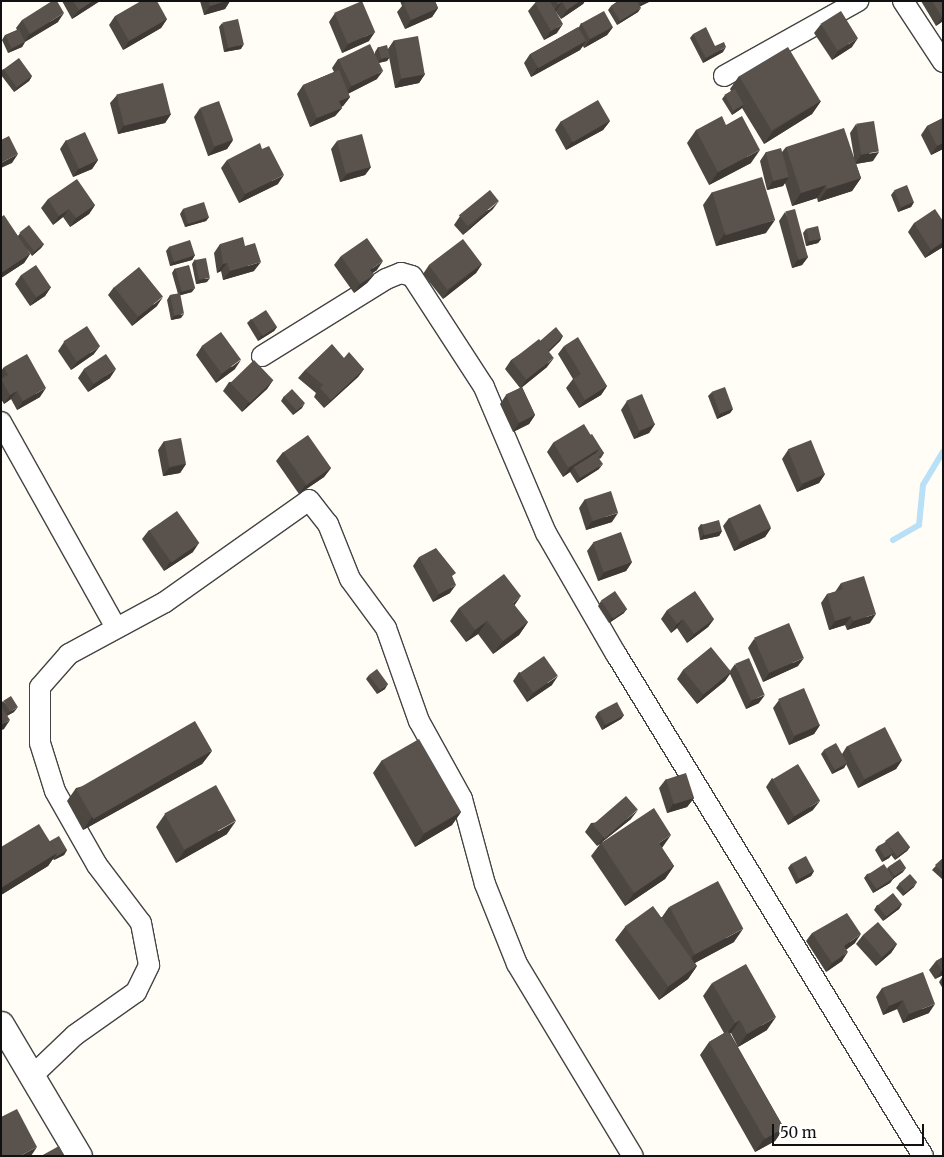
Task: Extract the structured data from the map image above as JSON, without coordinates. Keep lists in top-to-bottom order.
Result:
{
  "scale_bar": "50 m"
}
